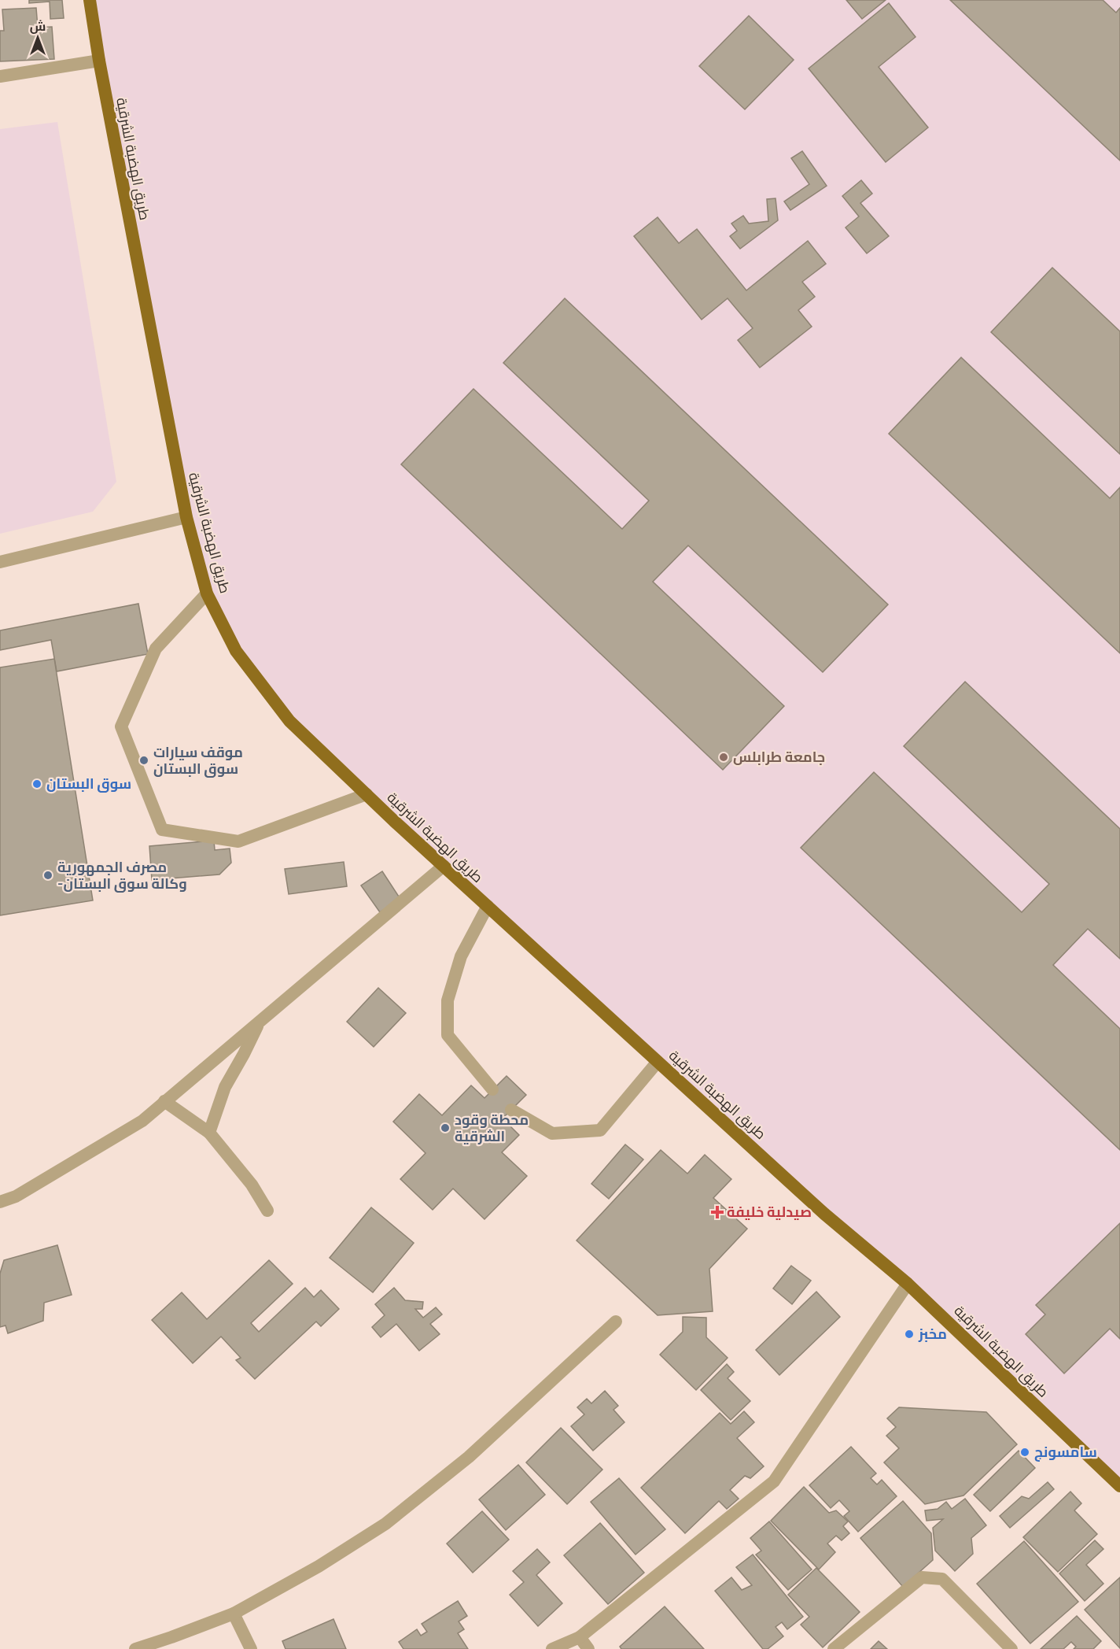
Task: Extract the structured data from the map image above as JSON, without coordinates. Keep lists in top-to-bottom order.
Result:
{
  "streets": {
    "main road": ["طريق الهضبة الشرقية"]
  },
  "places": {
    "other": [
      "جامعة طرابلس",
      "موقف سيارات سوق البستان",
      "سوق البستان",
      "مصرف الجمهورية -وكالة سوق البستان",
      "محطة وقود الشرقية",
      "مخبز",
      "سامسونج"
    ],
    "health": ["صيدلية خليفة"]
  },
  "north": "top"
}
